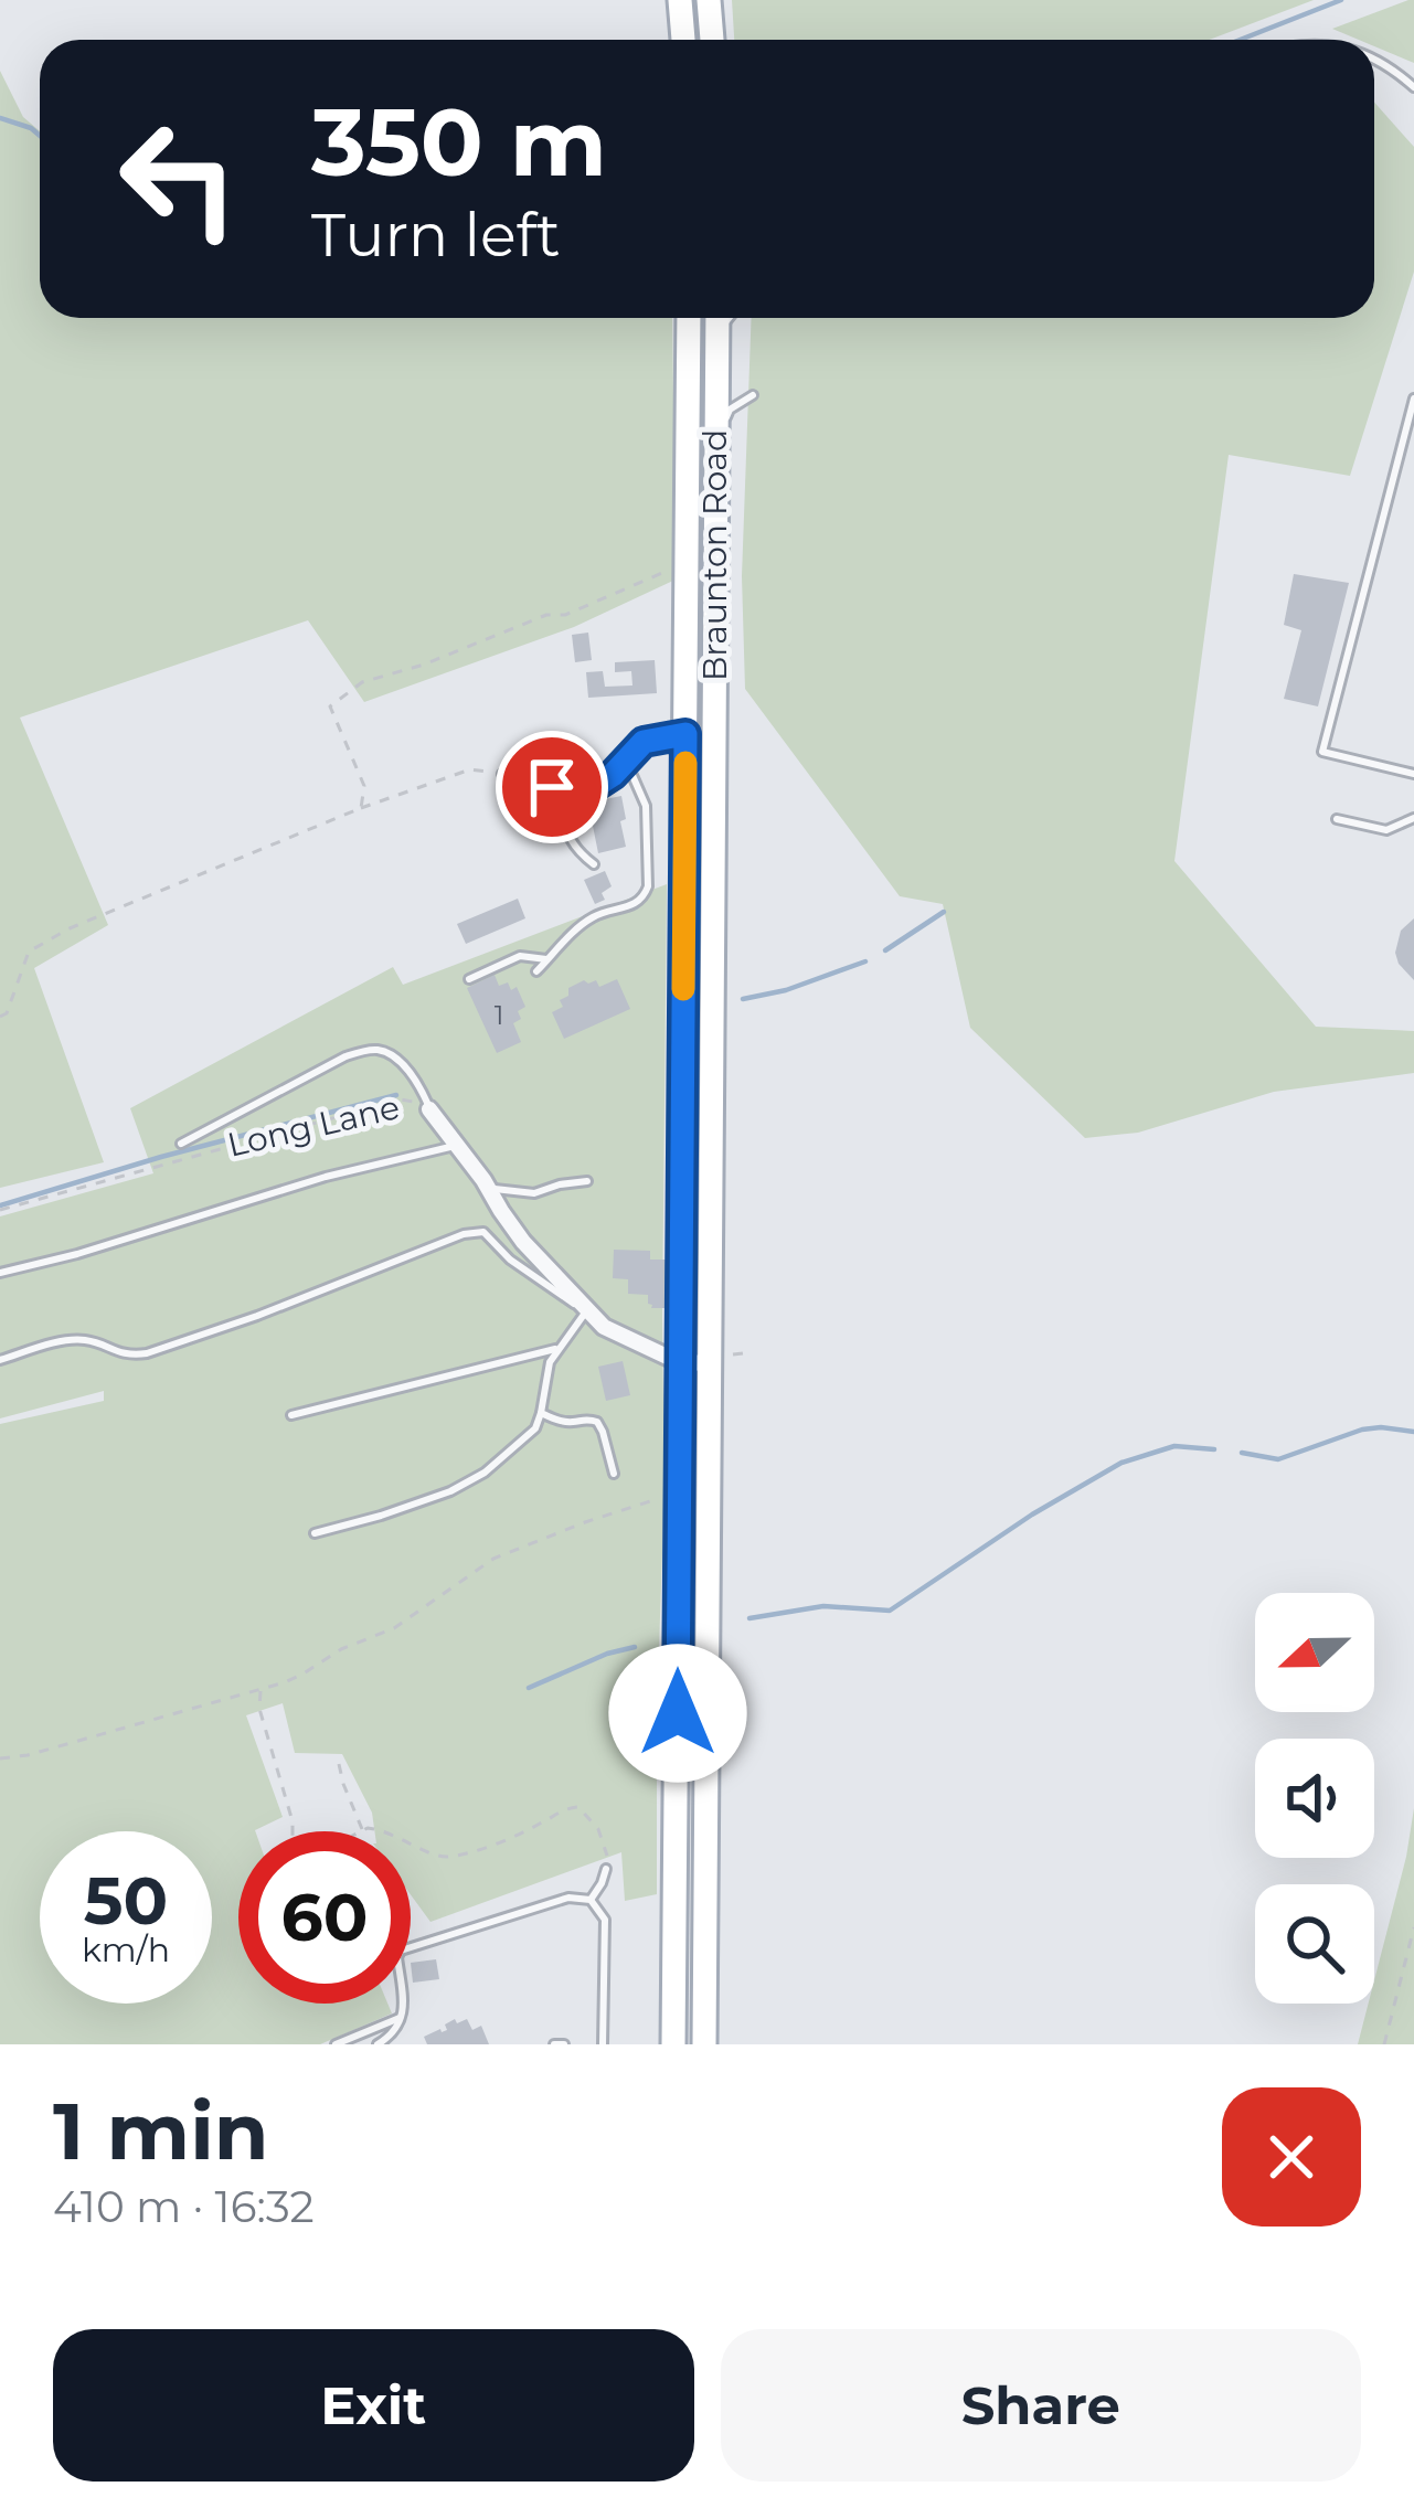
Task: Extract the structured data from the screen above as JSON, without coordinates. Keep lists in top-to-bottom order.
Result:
{
  "streets": {
    "main road": ["Braunton Road"],
    "street": ["Long Lane"]
  },
  "crossings": [
    ["Braunton Road", "Long Lane"]
  ],
  "house_numbers": ["1"],
  "north": "left",
  "page": {
    "turn": ["350 m", "Turn left"],
    "speed": "50 km/h",
    "limit": "60",
    "heading": ["1 min", "410 m · 16:32"],
    "buttons": ["Exit", "Share"]
  }
}
